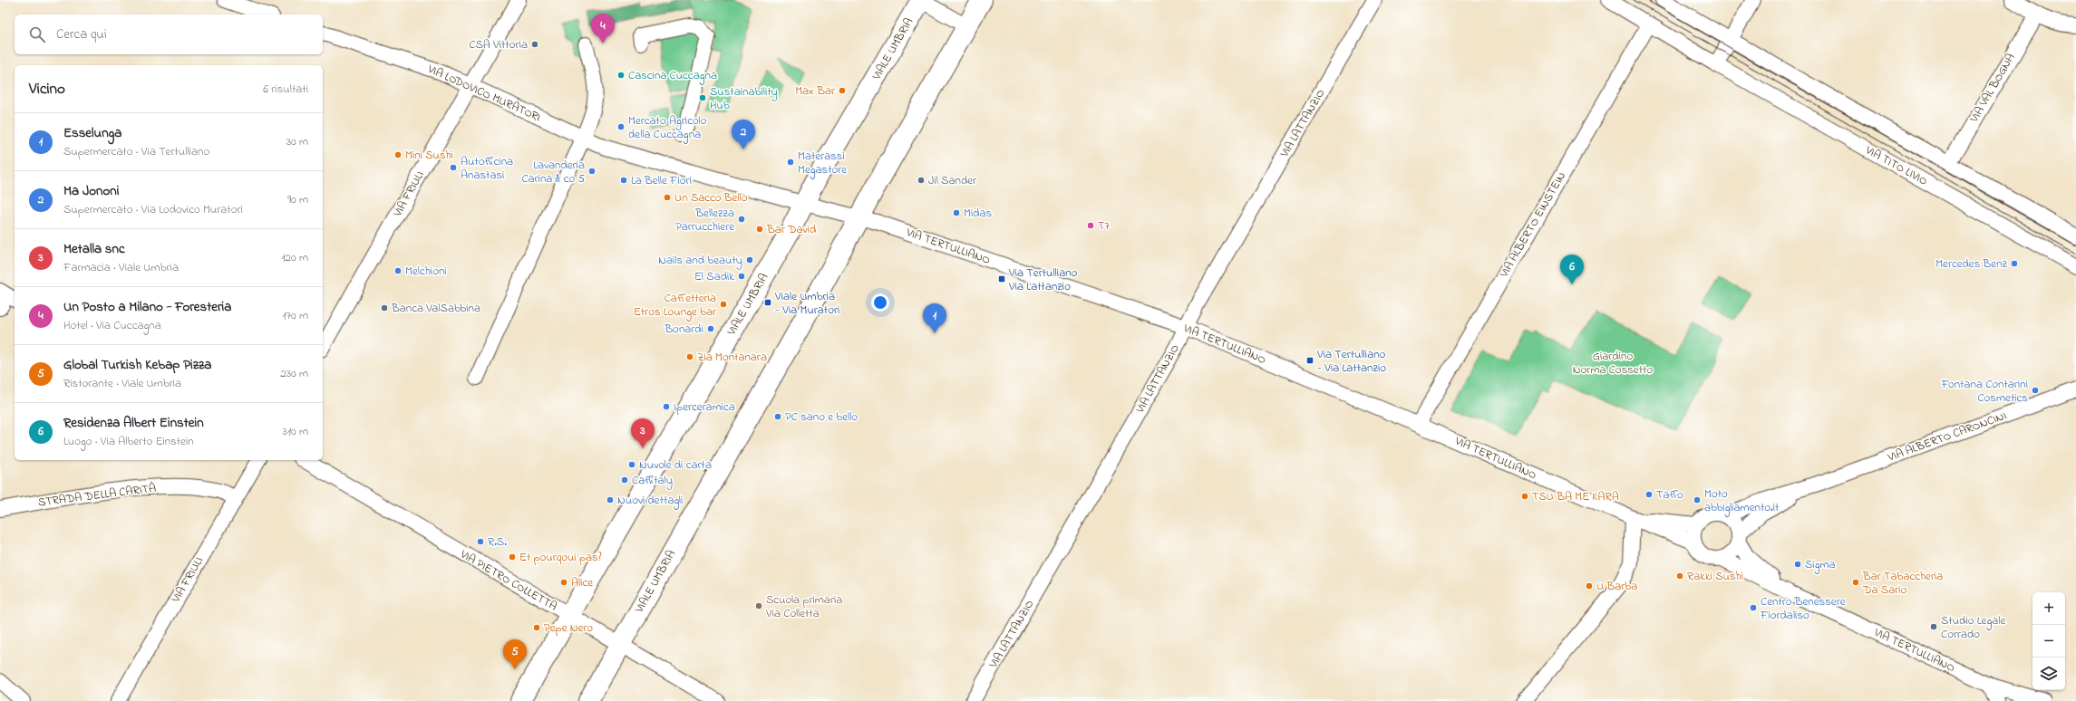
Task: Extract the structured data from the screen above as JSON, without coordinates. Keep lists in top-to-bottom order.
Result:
{
  "streets": {
    "main road": ["VIALE UMBRIA"],
    "street": [
      "VIA VAL BOGNA",
      "VIA LODOVICO MURATORI",
      "VIA LATTANZIO",
      "VIA TITO LIVIO",
      "VIA FRIULI",
      "VIA ALBERTO EINSTEIN",
      "VIA TERTULLIANO",
      "VIA ALBERTO CARONCINI",
      "STRADA DELLA CARITÀ",
      "VIA PIETRO COLLETTA"
    ]
  },
  "crossings": [
    ["VIALE UMBRIA", "VIA LODOVICO MURATORI"],
    ["VIALE UMBRIA", "VIA TERTULLIANO"],
    ["VIALE UMBRIA", "VIA PIETRO COLLETTA"],
    ["VIA LODOVICO MURATORI", "VIA FRIULI"],
    ["VIA LODOVICO MURATORI", "VIA TERTULLIANO"],
    ["VIA LATTANZIO", "VIA TERTULLIANO"],
    ["VIA TITO LIVIO", "VIA ALBERTO EINSTEIN"],
    ["VIA FRIULI", "STRADA DELLA CARITÀ"],
    ["VIA ALBERTO EINSTEIN", "VIA TERTULLIANO"],
    ["VIA TERTULLIANO", "VIA ALBERTO CARONCINI"]
  ],
  "parks": ["Giardino Norma Cossetto"],
  "places": {
    "other": [
      "CSA Vittoria",
      "Cascina Cuccagna",
      "Max Bar",
      "Sustainability Hub",
      "Mercato Agricolo della Cuccagna",
      "Mini Sushi",
      "Materassi Megastore",
      "Autofficina Anastasi",
      "Lavanderia Carina & co 5",
      "La Belle Fiori",
      "Jil Sander",
      "Un Sacco Bello",
      "Midas",
      "Bellezza Parrucchiere",
      "T7",
      "Bar David",
      "Nails and beauty",
      "Mercedes Benz",
      "Melchioni",
      "El Sadik",
      "Caffetteria Etros Lounge bar",
      "Banca ValSabbina",
      "Bonardi",
      "Zia Montanara",
      "Fontana Contarini Cosmetics",
      "Iperceramica",
      "PC sano e bello",
      "Nuvole di carta",
      "Caffitaly",
      "Taffo",
      "TSU BA ME KARA",
      "Nuovi dettagli",
      "Moto abbigliamento.it",
      "R.S.",
      "Et pourqoui pas?",
      "Sigma",
      "Rakki Sushi",
      "Alice",
      "Bar Tabaccheria Da Sario",
      "U Barba",
      "Scuola primaria Via Colletta",
      "Centro Benessere Fiordaliso",
      "Studio Legale Corrado",
      "Pepe Nero"
    ],
    "transit": ["Via Tertulliano Via Lattanzio", "Viale Umbria - Via Muratori", "Via Tertulliano - Via Lattanzio"]
  },
  "page": {
    "pins": [
      "4",
      "2",
      "6",
      "1",
      "3",
      "5"
    ],
    "search": "Cerca qui",
    "heading": ["Vicino", "6 risultati"],
    "list": [
      {
        "mark": "1",
        "name": "Esselunga",
        "note": "Supermercato · Via Tertulliano",
        "value": "30 m"
      },
      {
        "mark": "2",
        "name": "Ma Jononi",
        "note": "Supermercato · Via Lodovico Muratori",
        "value": "90 m"
      },
      {
        "mark": "3",
        "name": "Metalla snc",
        "note": "Farmacia · Viale Umbria",
        "value": "120 m"
      },
      {
        "mark": "4",
        "name": "Un Posto a Milano - Foresteria",
        "note": "Hotel · Via Cuccagna",
        "value": "170 m"
      },
      {
        "mark": "5",
        "name": "Global Turkish Kebap Pizza",
        "note": "Ristorante · Viale Umbria",
        "value": "230 m"
      },
      {
        "mark": "6",
        "name": "Residenza Albert Einstein",
        "note": "Luogo · Via Alberto Einstein",
        "value": "310 m"
      }
    ],
    "map_buttons": ["+", "−"]
  }
}
